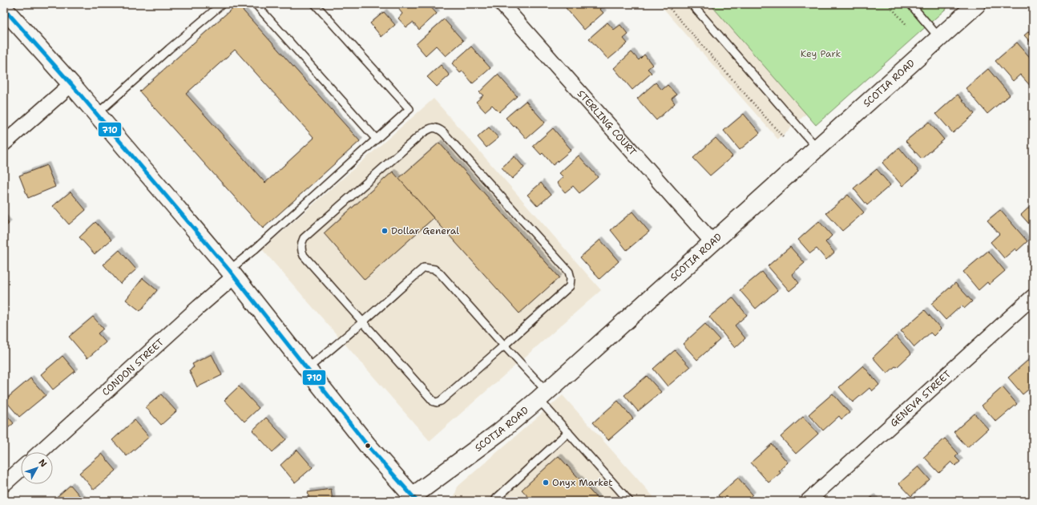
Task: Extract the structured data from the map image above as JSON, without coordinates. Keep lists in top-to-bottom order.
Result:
{
  "streets": {
    "street": [
      "SCOTIA ROAD",
      "STERLING COURT",
      "CONDON STREET",
      "GENEVA STREET"
    ]
  },
  "crossings": [
    ["SCOTIA ROAD", "STERLING COURT"]
  ],
  "parks": ["Key Park"],
  "places": ["Dollar General", "Onyx Market"],
  "lines": ["transit line 710"],
  "north": "top right"
}
